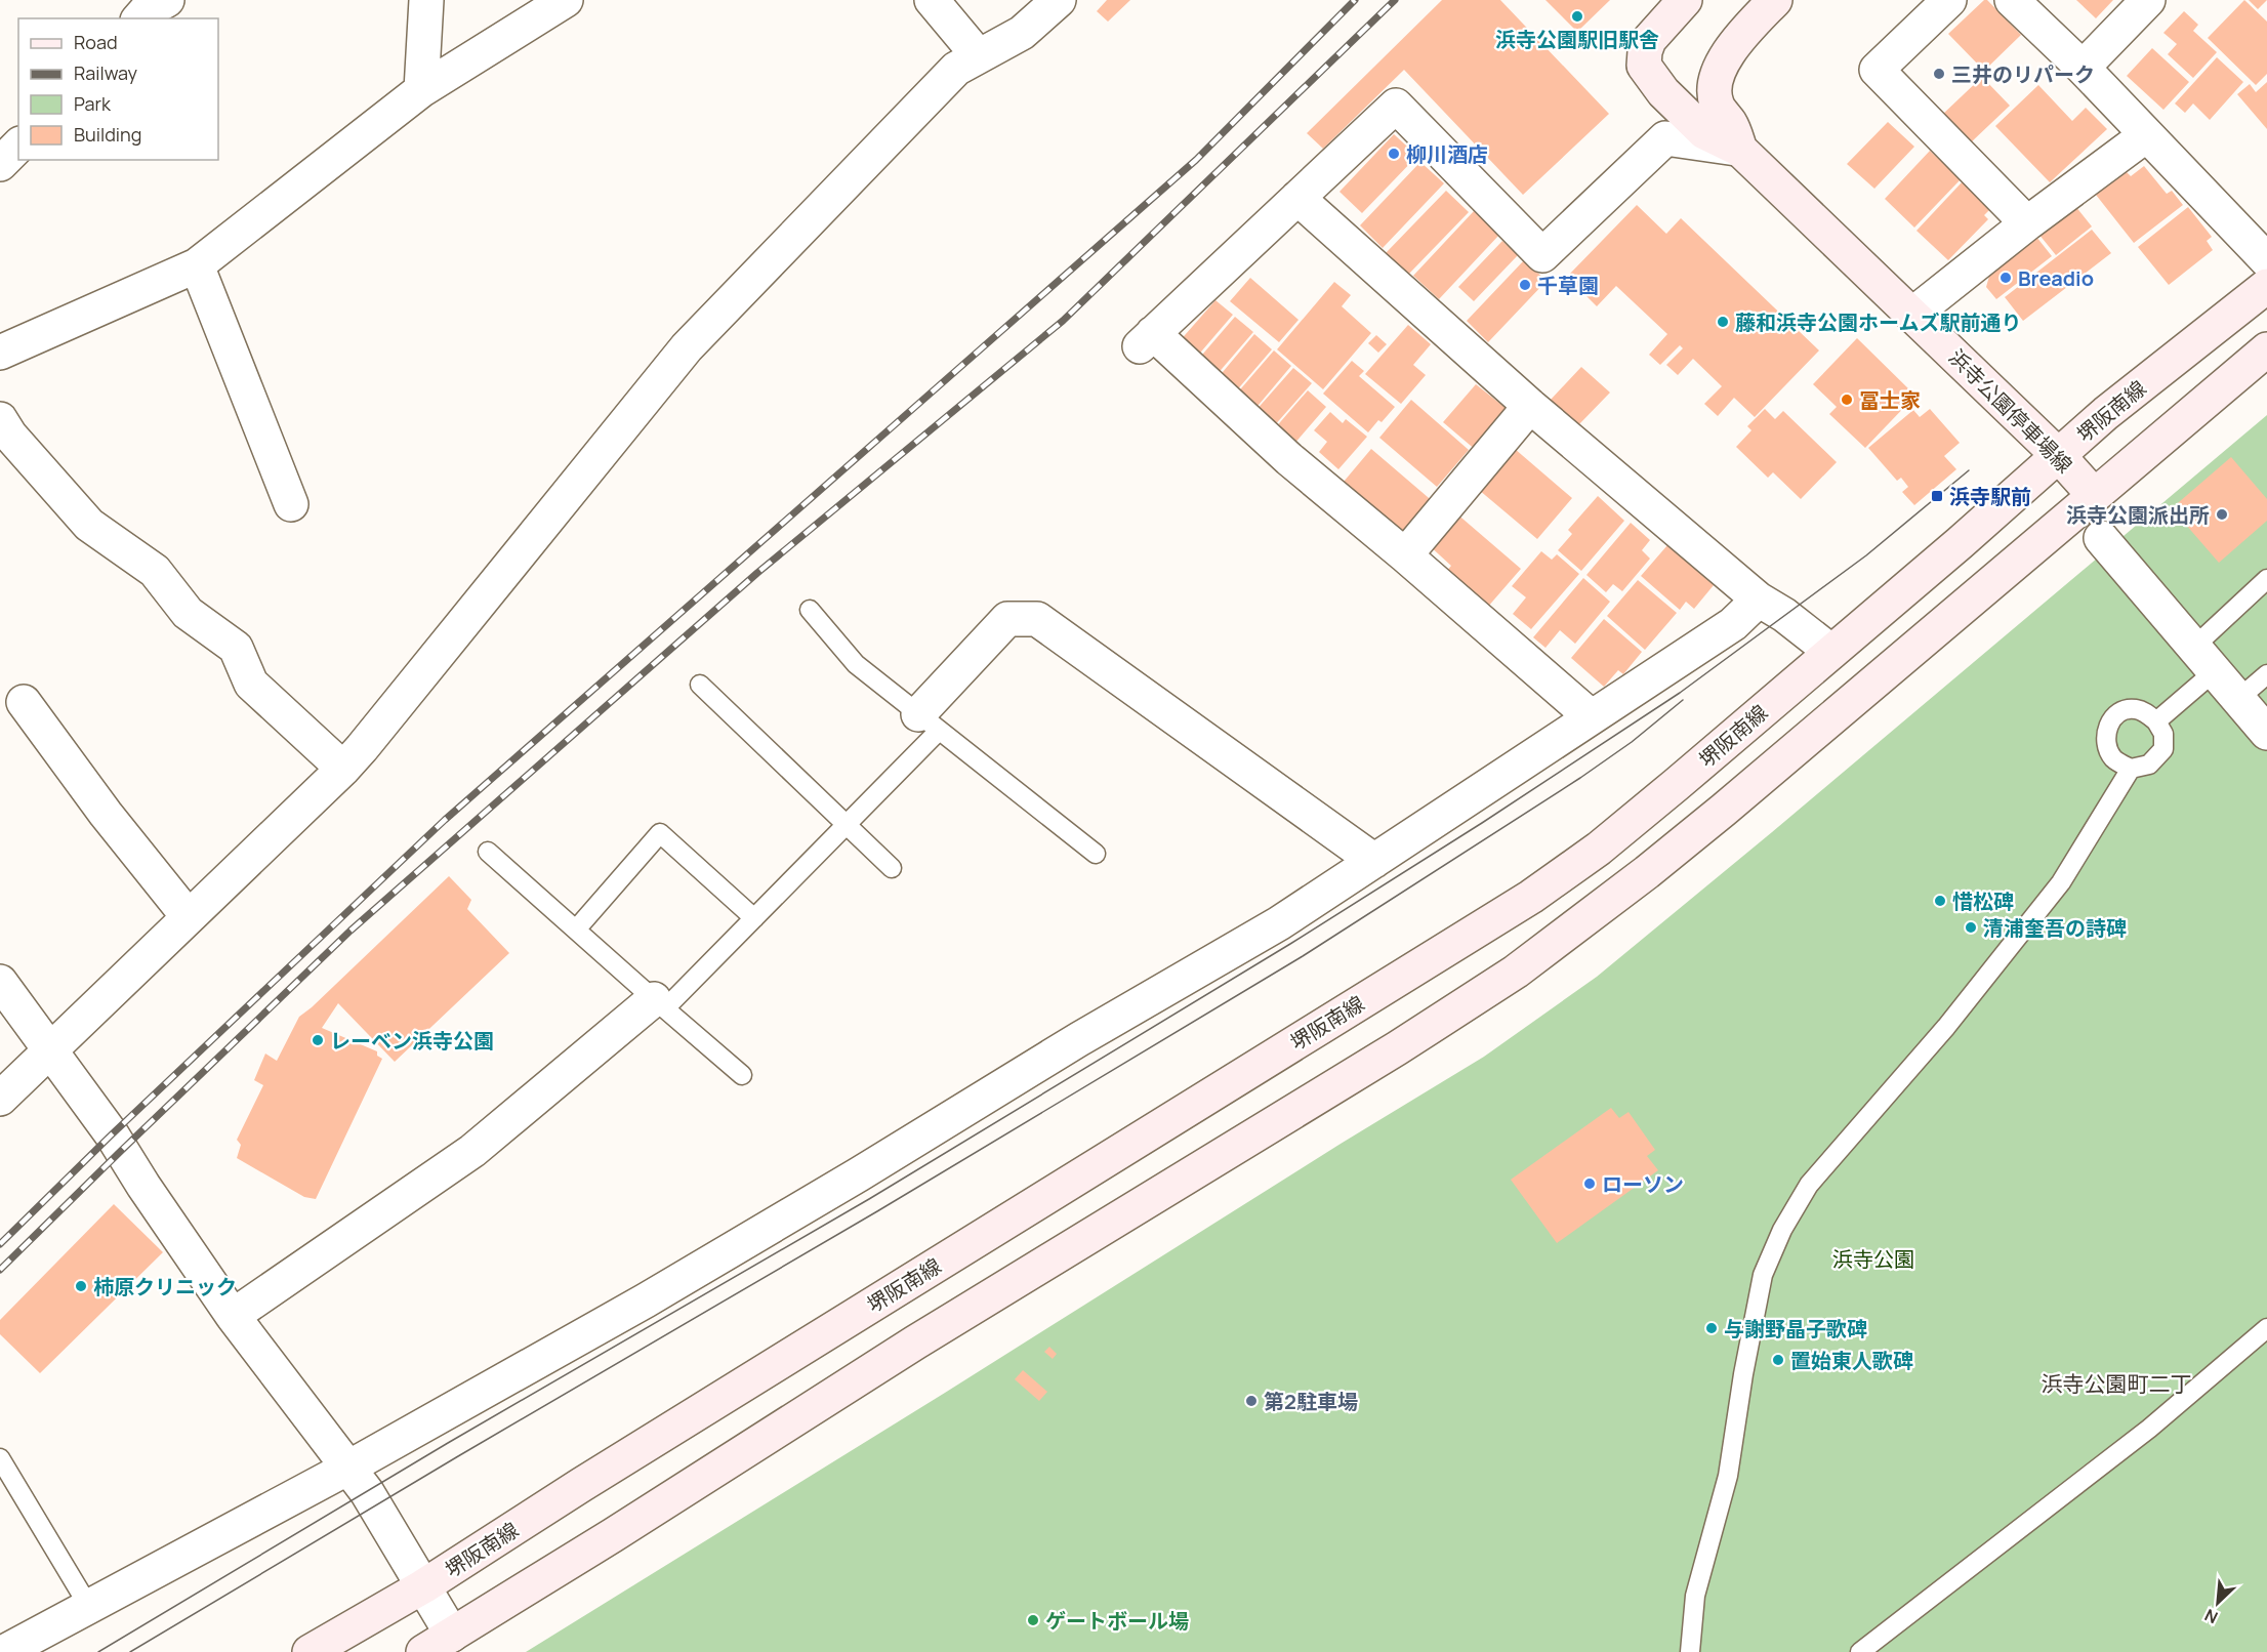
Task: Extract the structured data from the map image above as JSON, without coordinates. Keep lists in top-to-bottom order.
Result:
{
  "streets": {
    "main road": ["浜寺公園停車場線", "堺阪南線"]
  },
  "crossings": [
    ["浜寺公園停車場線", "堺阪南線"]
  ],
  "districts": ["浜寺公園町二丁"],
  "parks": ["浜寺公園"],
  "places": {
    "other": [
      "浜寺公園駅旧駅舎",
      "三井のリパーク",
      "柳川酒店",
      "Breadio",
      "千草園",
      "藤和浜寺公園ホームズ駅前通り",
      "冨士家",
      "浜寺公園派出所",
      "惜松碑",
      "清浦奎吾の詩碑",
      "レーベン浜寺公園",
      "ローソン",
      "柿原クリニック",
      "与謝野晶子歌碑",
      "置始東人歌碑",
      "第2駐車場",
      "ゲートボール場"
    ],
    "transit": ["浜寺駅前"]
  },
  "legend": [
    "Road",
    "Railway",
    "Park",
    "Building"
  ],
  "north": "bottom left"
}
